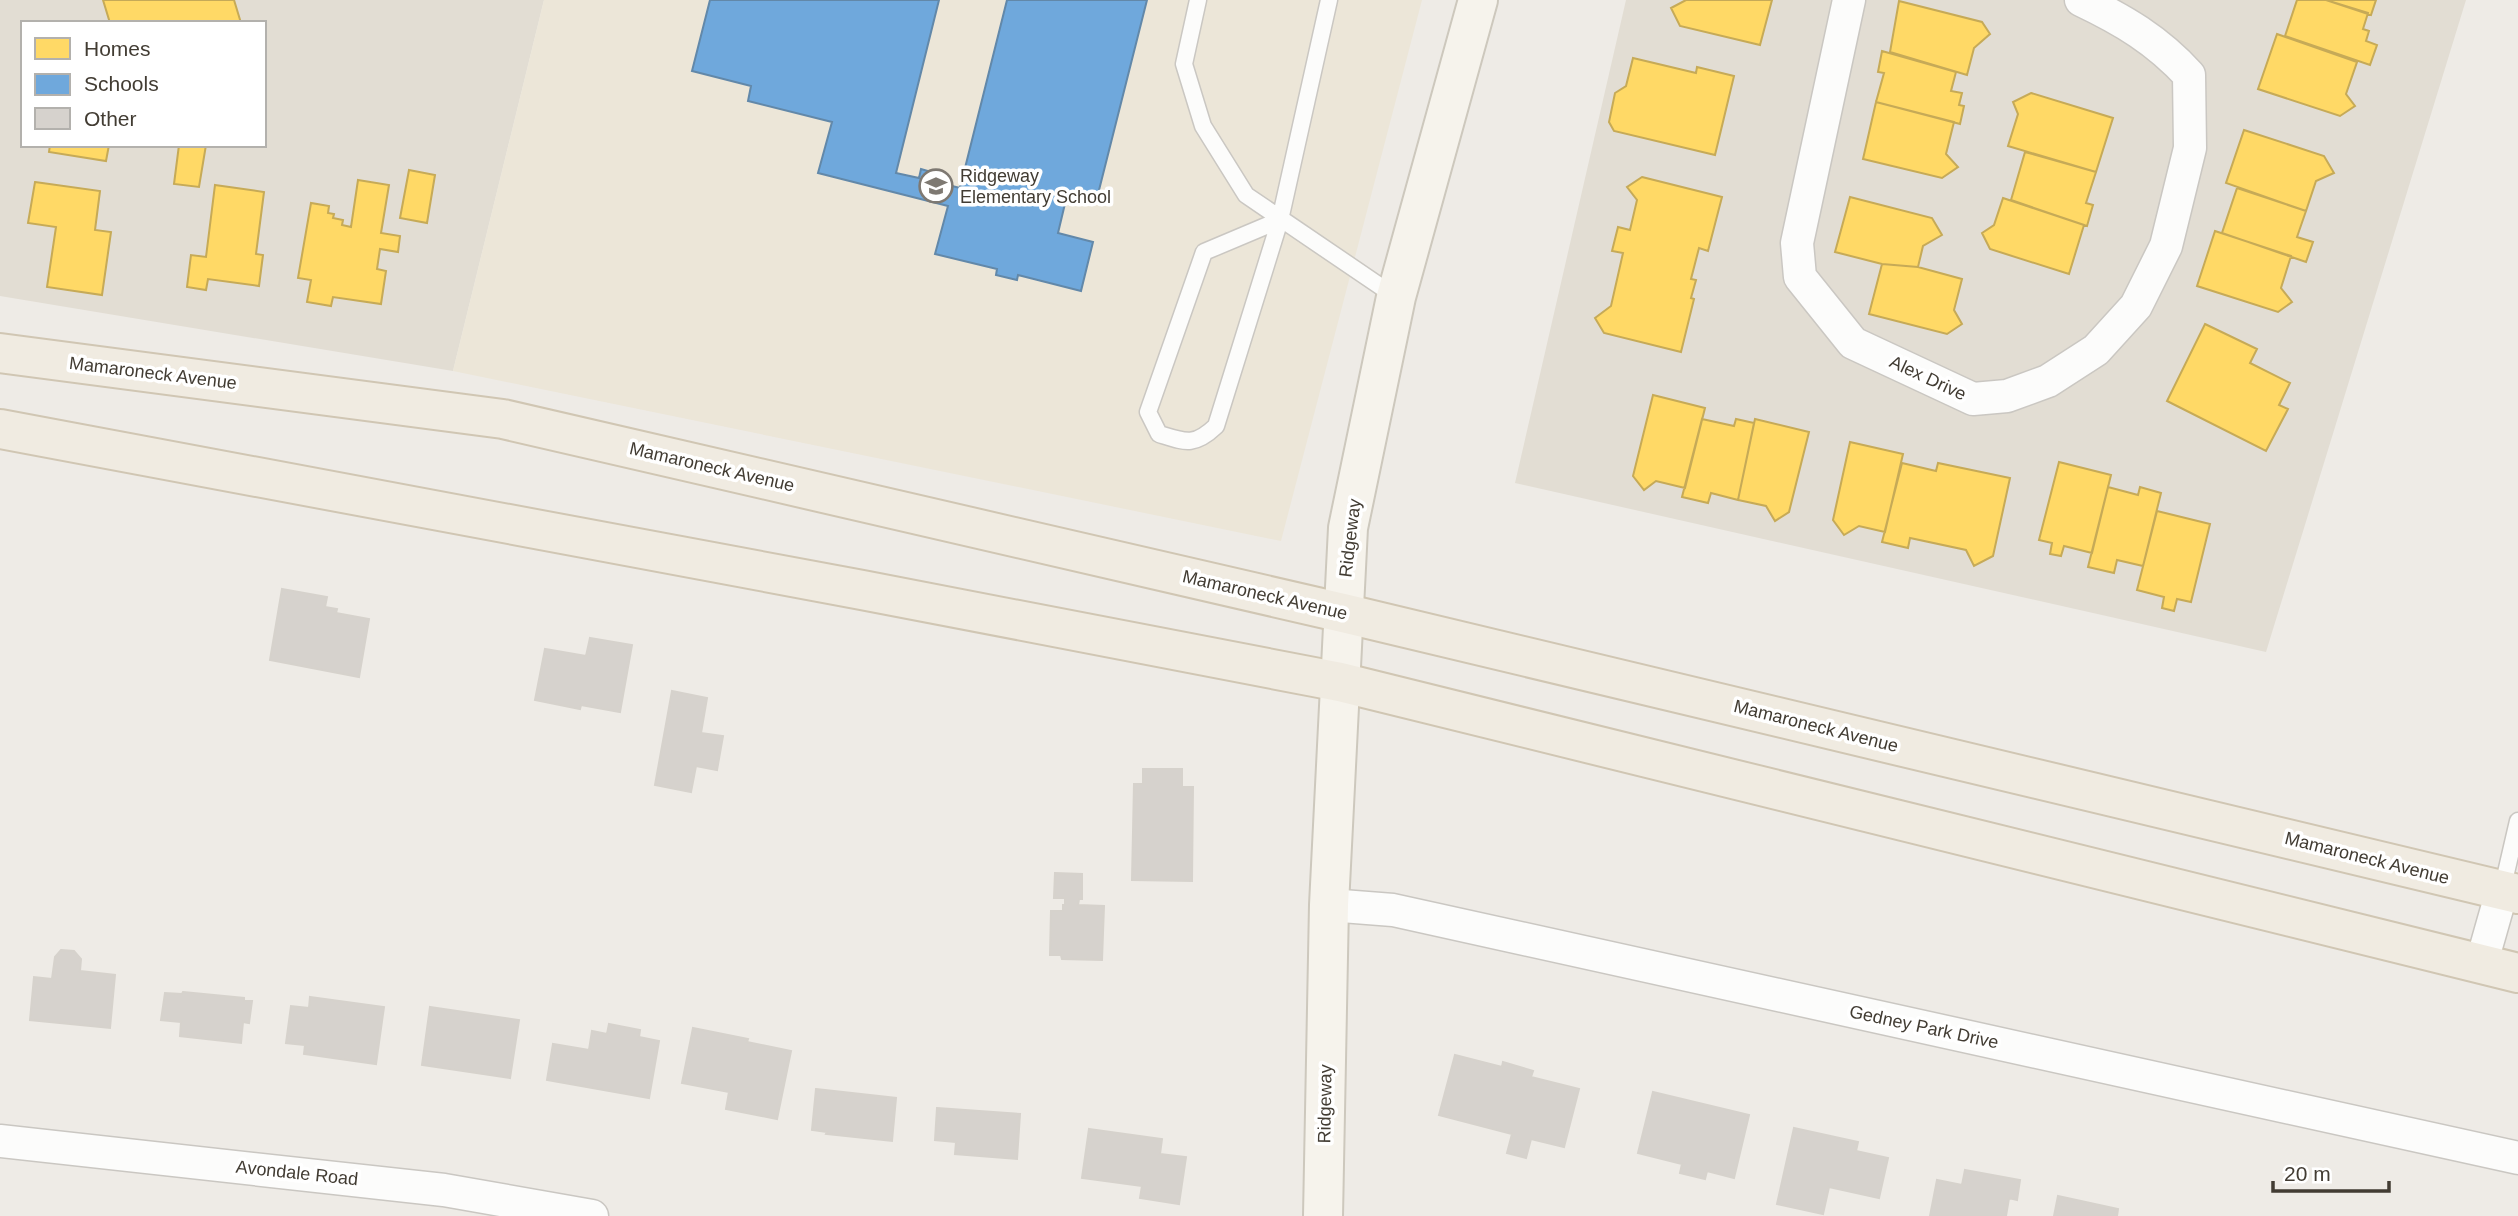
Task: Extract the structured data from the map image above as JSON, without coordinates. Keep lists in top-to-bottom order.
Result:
{
  "streets": {
    "main road": ["Mamaroneck Avenue"],
    "street": [
      "Alex Drive",
      "Ridgeway",
      "Gedney Park Drive",
      "Avondale Road"
    ]
  },
  "crossings": [
    ["Mamaroneck Avenue", "Ridgeway"],
    ["Ridgeway", "Gedney Park Drive"]
  ],
  "places": {
    "school or university": ["Ridgeway Elementary School"]
  },
  "legend": ["Homes", "Schools", "Other"],
  "scale_bar": "20 m"
}
